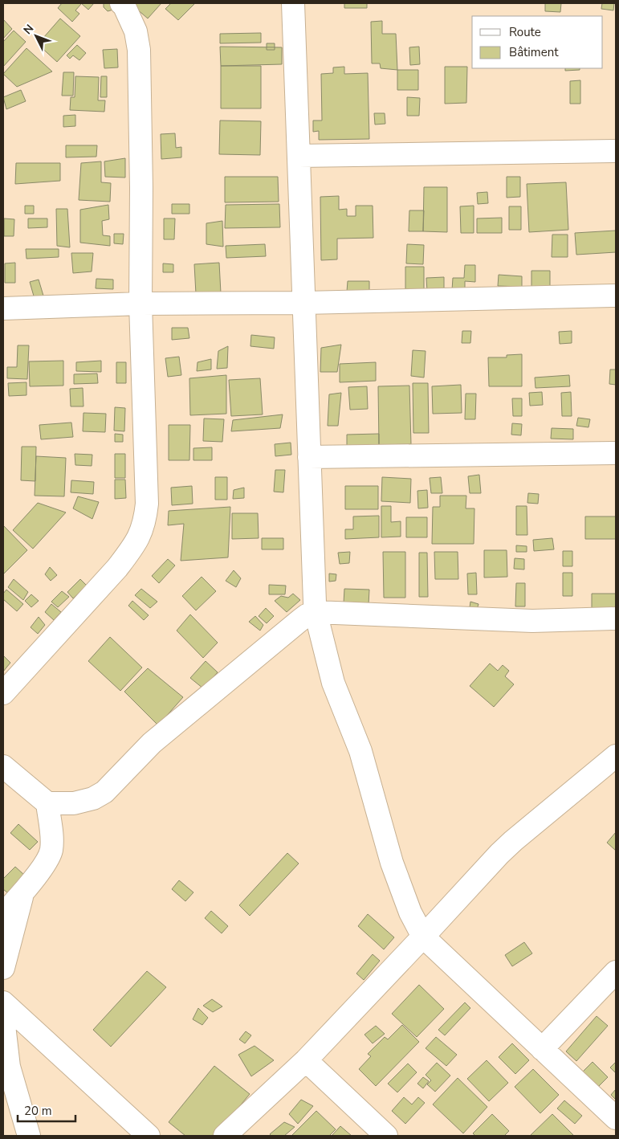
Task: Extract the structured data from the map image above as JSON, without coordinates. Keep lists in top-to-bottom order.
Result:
{
  "legend": ["Route", "Bâtiment"],
  "scale_bar": "20 m",
  "north": "top left"
}
